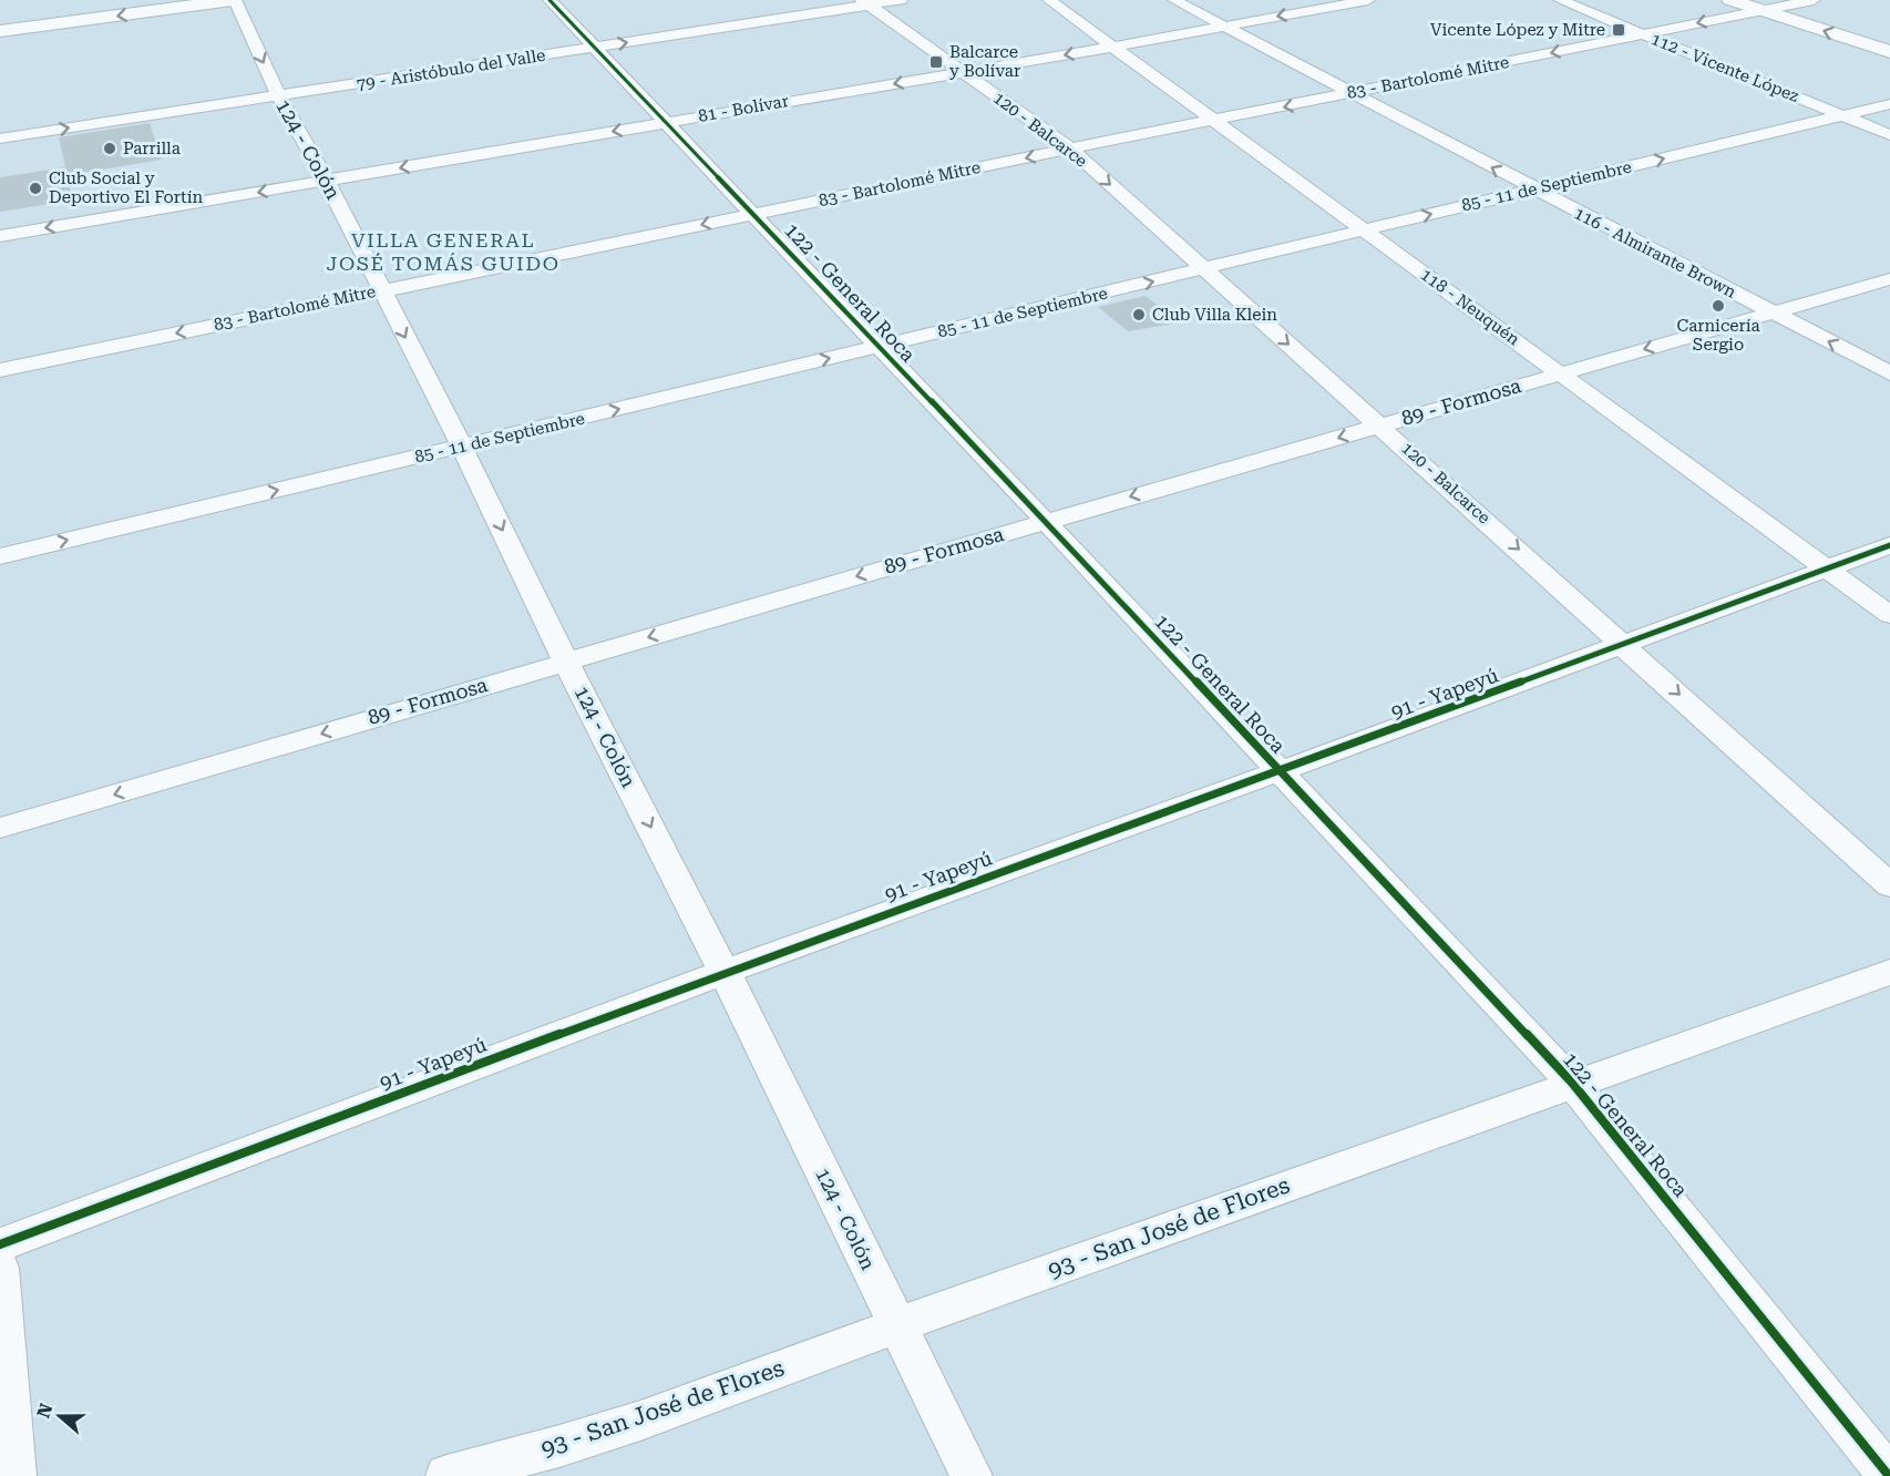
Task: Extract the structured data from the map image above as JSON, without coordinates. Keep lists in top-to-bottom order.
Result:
{
  "streets": {
    "street": [
      "112 - Vicente López",
      "79 - Aristóbulo del Valle",
      "83 - Bartolomé Mitre",
      "81 - Bolívar",
      "120 - Balcarce",
      "124 - Colón",
      "85 - 11 de Septiembre",
      "116 - Almirante Brown",
      "122 - General Roca",
      "118 - Neuquén",
      "89 - Formosa",
      "91 - Yapeyú",
      "93 - San José de Flores"
    ]
  },
  "crossings": [
    ["112 - Vicente López", "83 - Bartolomé Mitre"],
    ["112 - Vicente López", "85 - 11 de Septiembre"],
    ["79 - Aristóbulo del Valle", "120 - Balcarce"],
    ["79 - Aristóbulo del Valle", "124 - Colón"],
    ["79 - Aristóbulo del Valle", "122 - General Roca"],
    ["83 - Bartolomé Mitre", "120 - Balcarce"],
    ["83 - Bartolomé Mitre", "124 - Colón"],
    ["83 - Bartolomé Mitre", "116 - Almirante Brown"],
    ["83 - Bartolomé Mitre", "122 - General Roca"],
    ["83 - Bartolomé Mitre", "118 - Neuquén"],
    ["81 - Bolívar", "120 - Balcarce"],
    ["81 - Bolívar", "124 - Colón"],
    ["81 - Bolívar", "116 - Almirante Brown"],
    ["81 - Bolívar", "122 - General Roca"],
    ["81 - Bolívar", "118 - Neuquén"],
    ["120 - Balcarce", "85 - 11 de Septiembre"],
    ["120 - Balcarce", "89 - Formosa"],
    ["120 - Balcarce", "91 - Yapeyú"],
    ["124 - Colón", "85 - 11 de Septiembre"],
    ["124 - Colón", "89 - Formosa"],
    ["124 - Colón", "91 - Yapeyú"],
    ["124 - Colón", "93 - San José de Flores"],
    ["85 - 11 de Septiembre", "116 - Almirante Brown"],
    ["85 - 11 de Septiembre", "122 - General Roca"],
    ["85 - 11 de Septiembre", "118 - Neuquén"],
    ["116 - Almirante Brown", "89 - Formosa"],
    ["122 - General Roca", "89 - Formosa"],
    ["122 - General Roca", "91 - Yapeyú"],
    ["122 - General Roca", "93 - San José de Flores"],
    ["118 - Neuquén", "89 - Formosa"],
    ["118 - Neuquén", "91 - Yapeyú"]
  ],
  "one_way": [
    "83 - Bartolomé Mitre",
    "81 - Bolívar",
    "120 - Balcarce",
    "124 - Colón",
    "85 - 11 de Septiembre",
    "116 - Almirante Brown",
    "89 - Formosa"
  ],
  "districts": ["VILLA GENERAL JOSÉ TOMÁS GUIDO"],
  "places": {
    "transit": ["Vicente López y Mitre", "Balcarce y Bolívar"],
    "other": [
      "Parrilla",
      "Club Social y Deportivo El Fortín",
      "Carnicería Sergio",
      "Club Villa Klein"
    ]
  },
  "north": "left"
}
